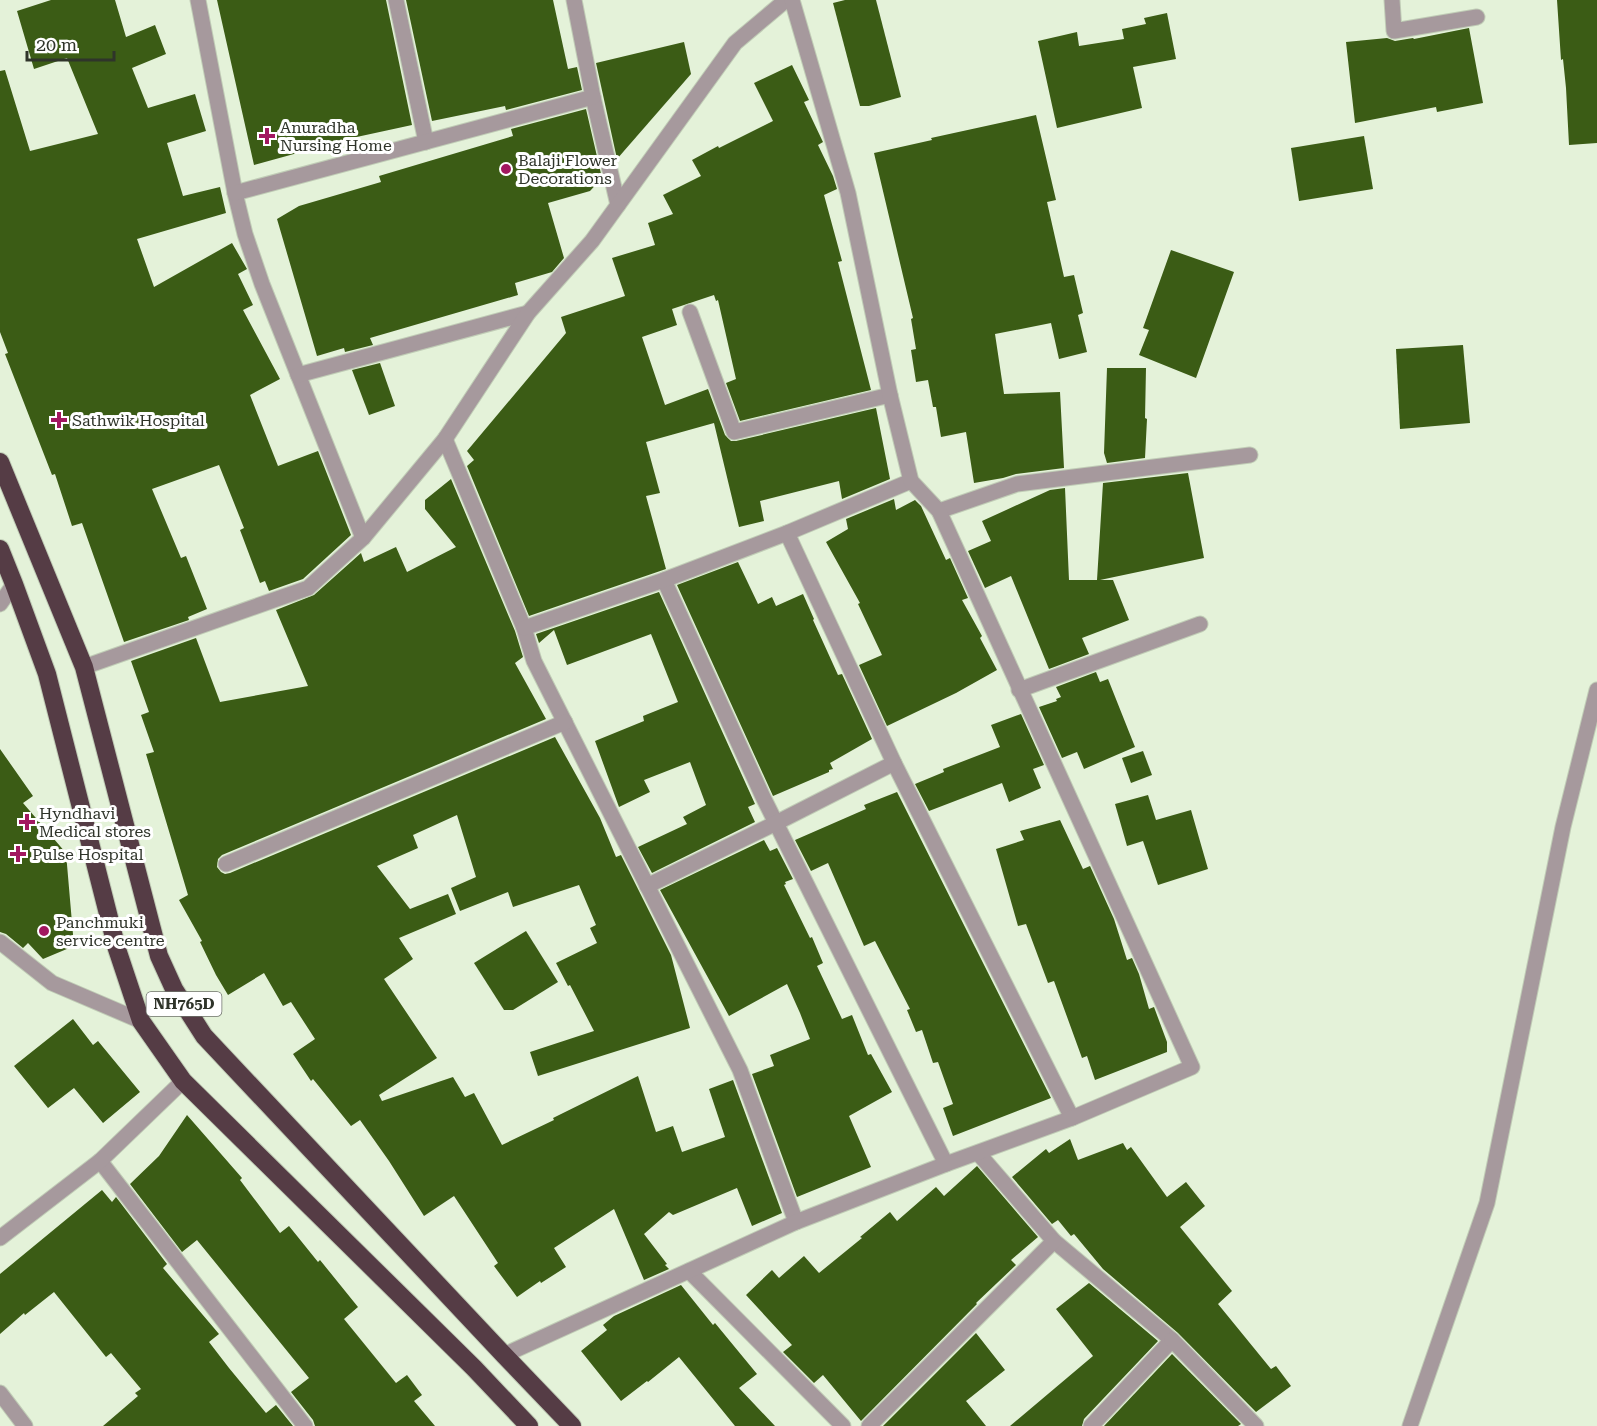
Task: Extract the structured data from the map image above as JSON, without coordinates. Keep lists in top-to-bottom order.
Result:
{
  "streets": {
    "highway": ["NH765D"]
  },
  "places": {
    "health": [
      "Anuradha Nursing Home",
      "Sathwik Hospital",
      "Hyndhavi Medical stores",
      "Pulse Hospital"
    ],
    "other": ["Balaji Flower Decorations", "Panchmuki service centre"]
  },
  "scale_bar": "20 m"
}
